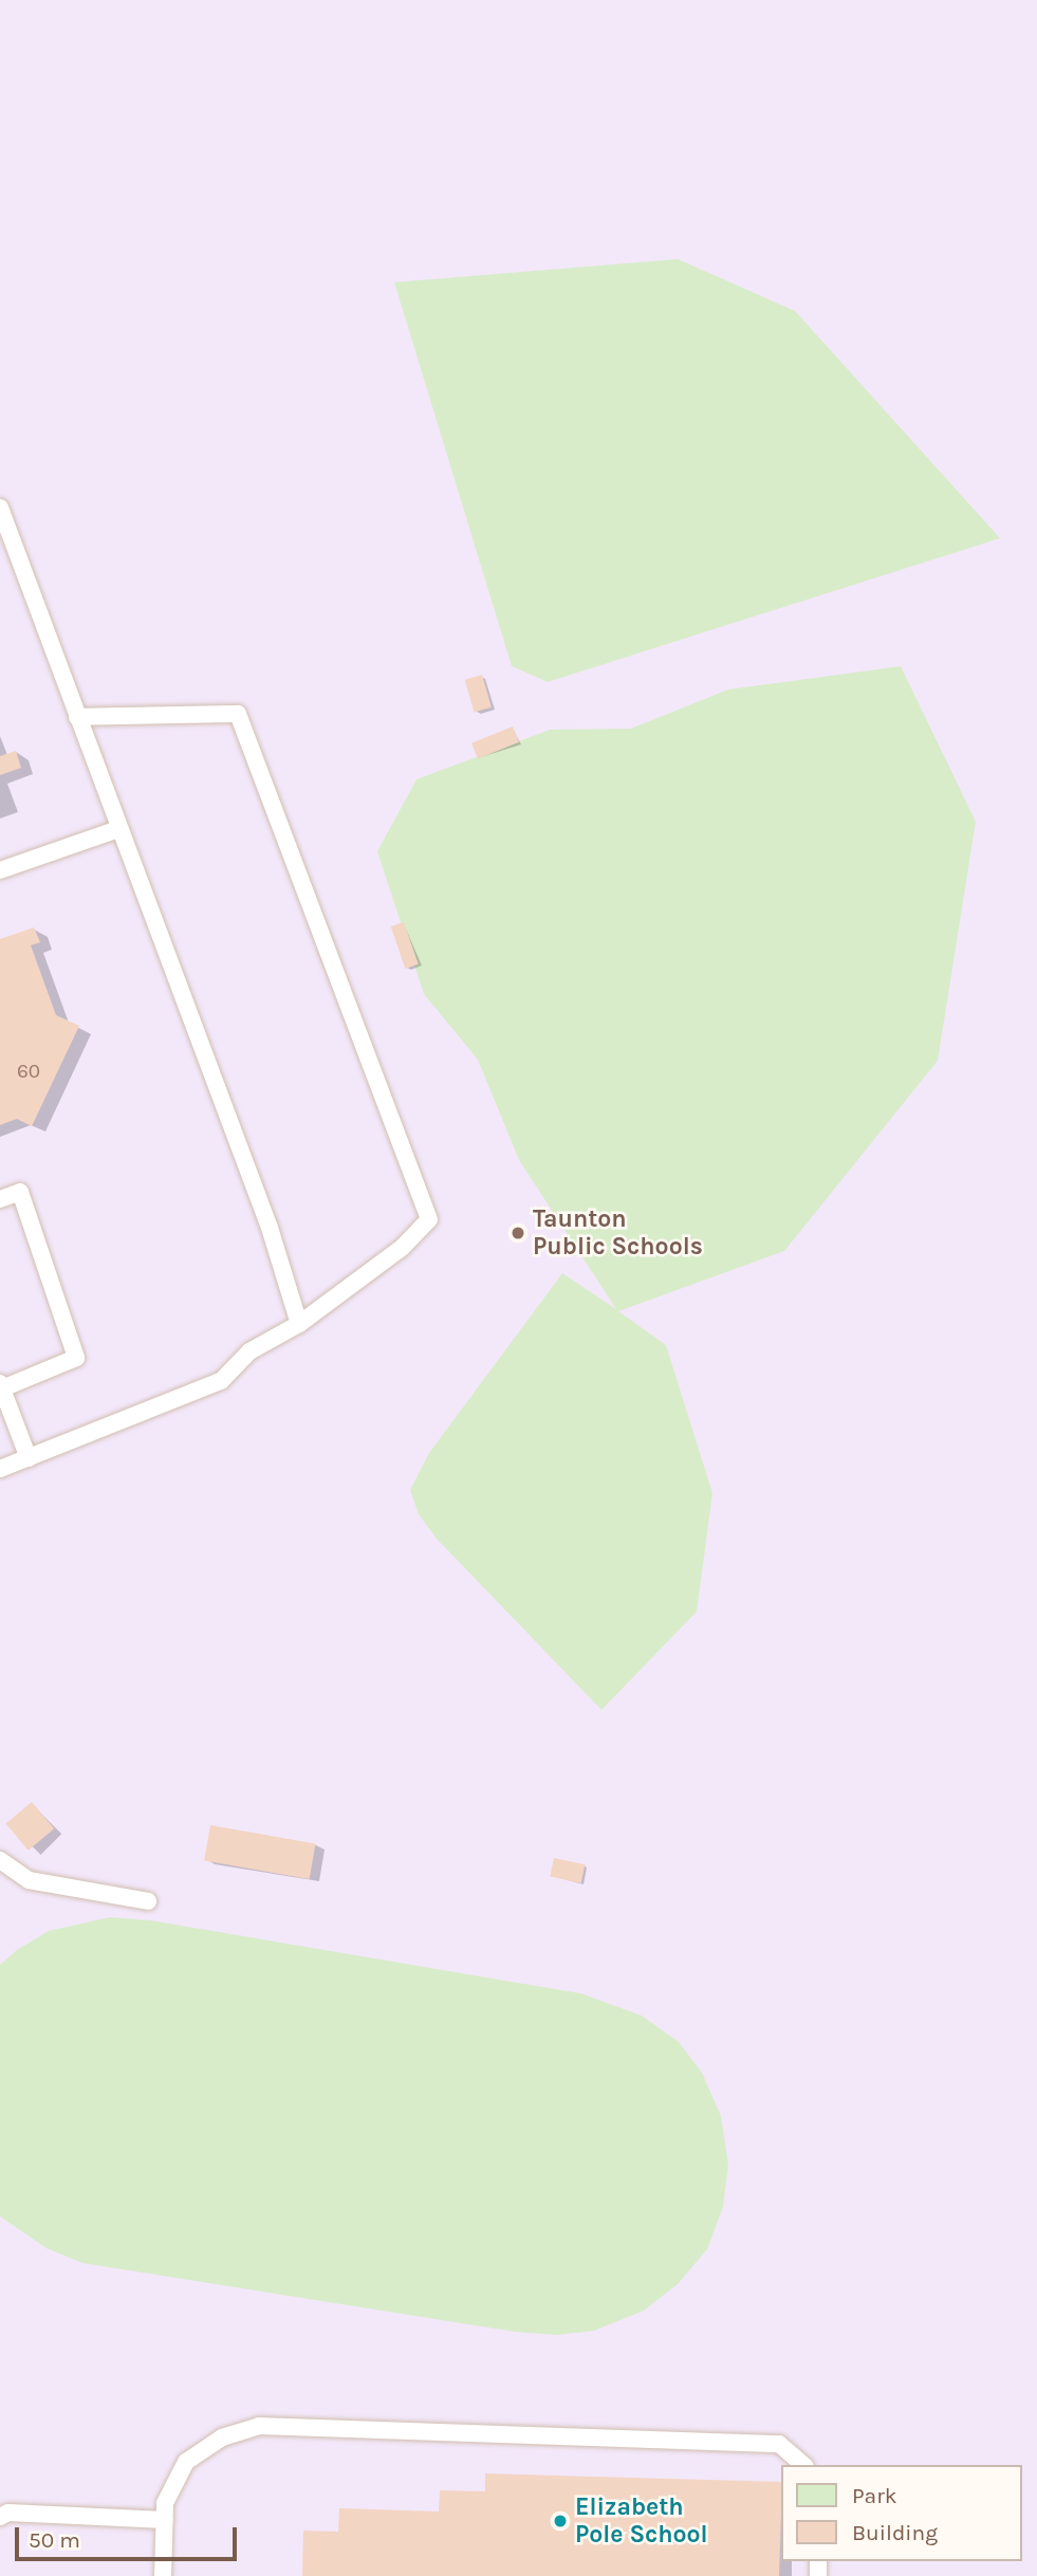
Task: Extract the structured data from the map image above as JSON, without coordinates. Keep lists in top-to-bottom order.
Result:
{
  "places": ["Taunton Public Schools", "Elizabeth Pole School"],
  "house_numbers": ["60"],
  "legend": ["Park", "Building"],
  "scale_bar": "50 m"
}
